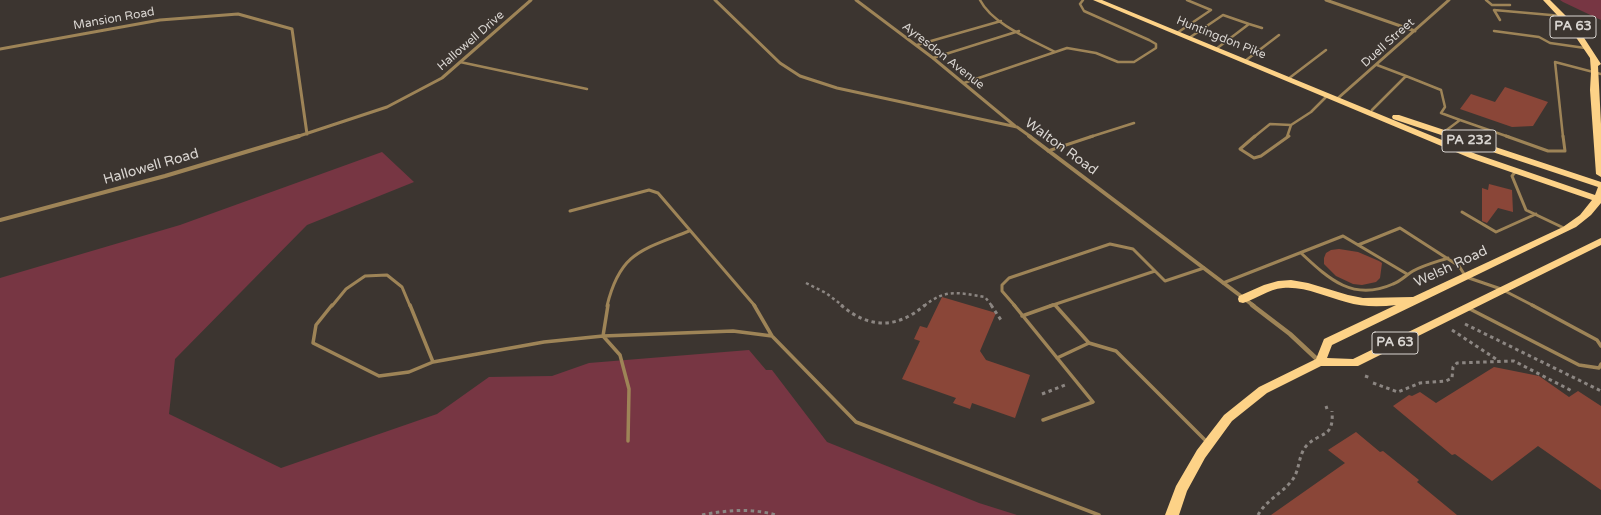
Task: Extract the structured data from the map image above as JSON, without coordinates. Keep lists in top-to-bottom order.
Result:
{
  "streets": {
    "main road": [
      "PA 63",
      "Huntingdon Pike",
      "PA 232",
      "Welsh Road"
    ],
    "street": [
      "Mansion Road",
      "Hallowell Drive",
      "Duell Street",
      "Ayresdon Avenue",
      "Walton Road",
      "Hallowell Road"
    ]
  },
  "crossings": [
    ["Mansion Road", "Hallowell Drive"],
    ["Mansion Road", "Hallowell Road"],
    ["PA 63", "Huntingdon Pike"],
    ["PA 63", "Walton Road"],
    ["PA 63", "Welsh Road"],
    ["Huntingdon Pike", "Duell Street"],
    ["Huntingdon Pike", "Welsh Road"],
    ["Hallowell Drive", "Hallowell Road"],
    ["Ayresdon Avenue", "Walton Road"],
    ["Walton Road", "Welsh Road"]
  ]
}
